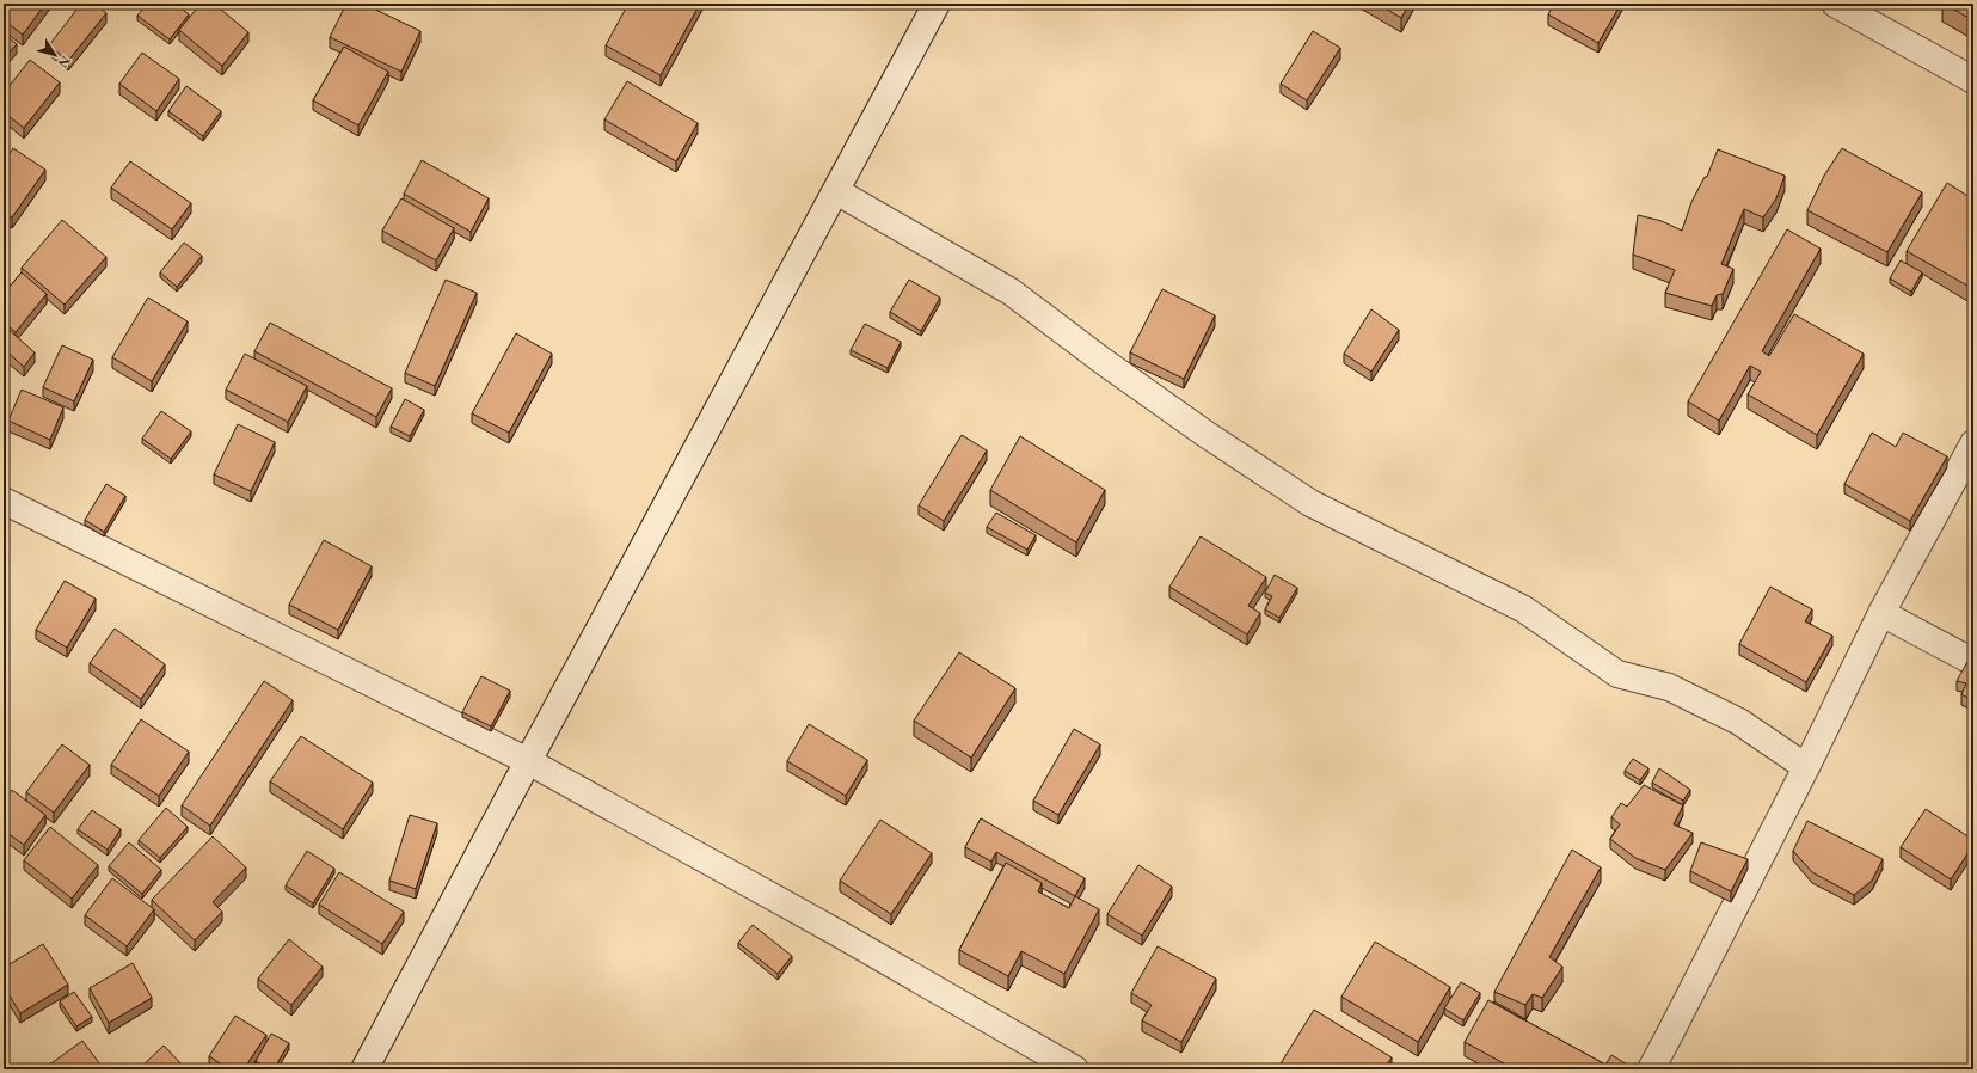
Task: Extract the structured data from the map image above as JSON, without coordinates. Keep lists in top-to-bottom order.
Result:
{
  "north": "bottom right"
}
